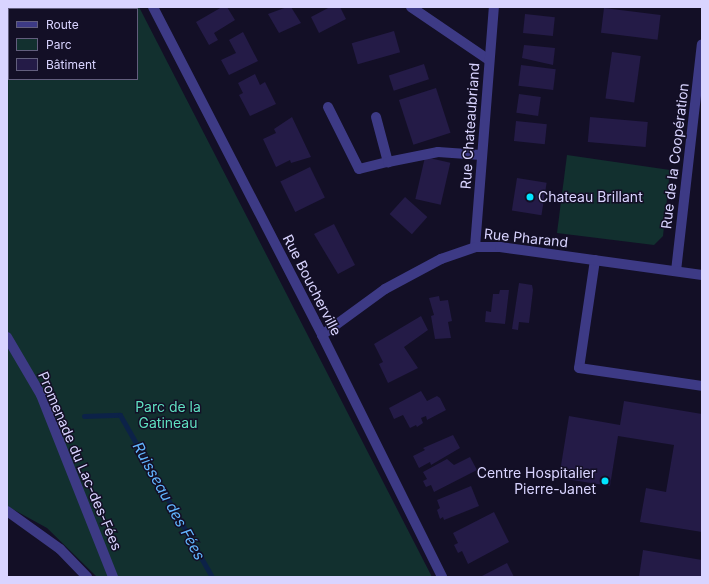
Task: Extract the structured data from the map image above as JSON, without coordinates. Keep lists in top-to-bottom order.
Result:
{
  "streets": {
    "street": [
      "Rue Chateaubriand",
      "Rue de la Coopération",
      "Rue Pharand",
      "Rue Boucherville",
      "Promenade du Lac-des-Fées"
    ]
  },
  "crossings": [
    ["Rue Chateaubriand", "Rue Pharand"],
    ["Rue de la Coopération", "Rue Pharand"],
    ["Rue Pharand", "Rue Boucherville"]
  ],
  "water": ["Ruisseau des Fées"],
  "parks": ["Parc de la Gatineau"],
  "places": ["Chateau Brillant", "Centre Hospitalier Pierre-Janet"],
  "legend": ["Route", "Parc", "Bâtiment"]
}
